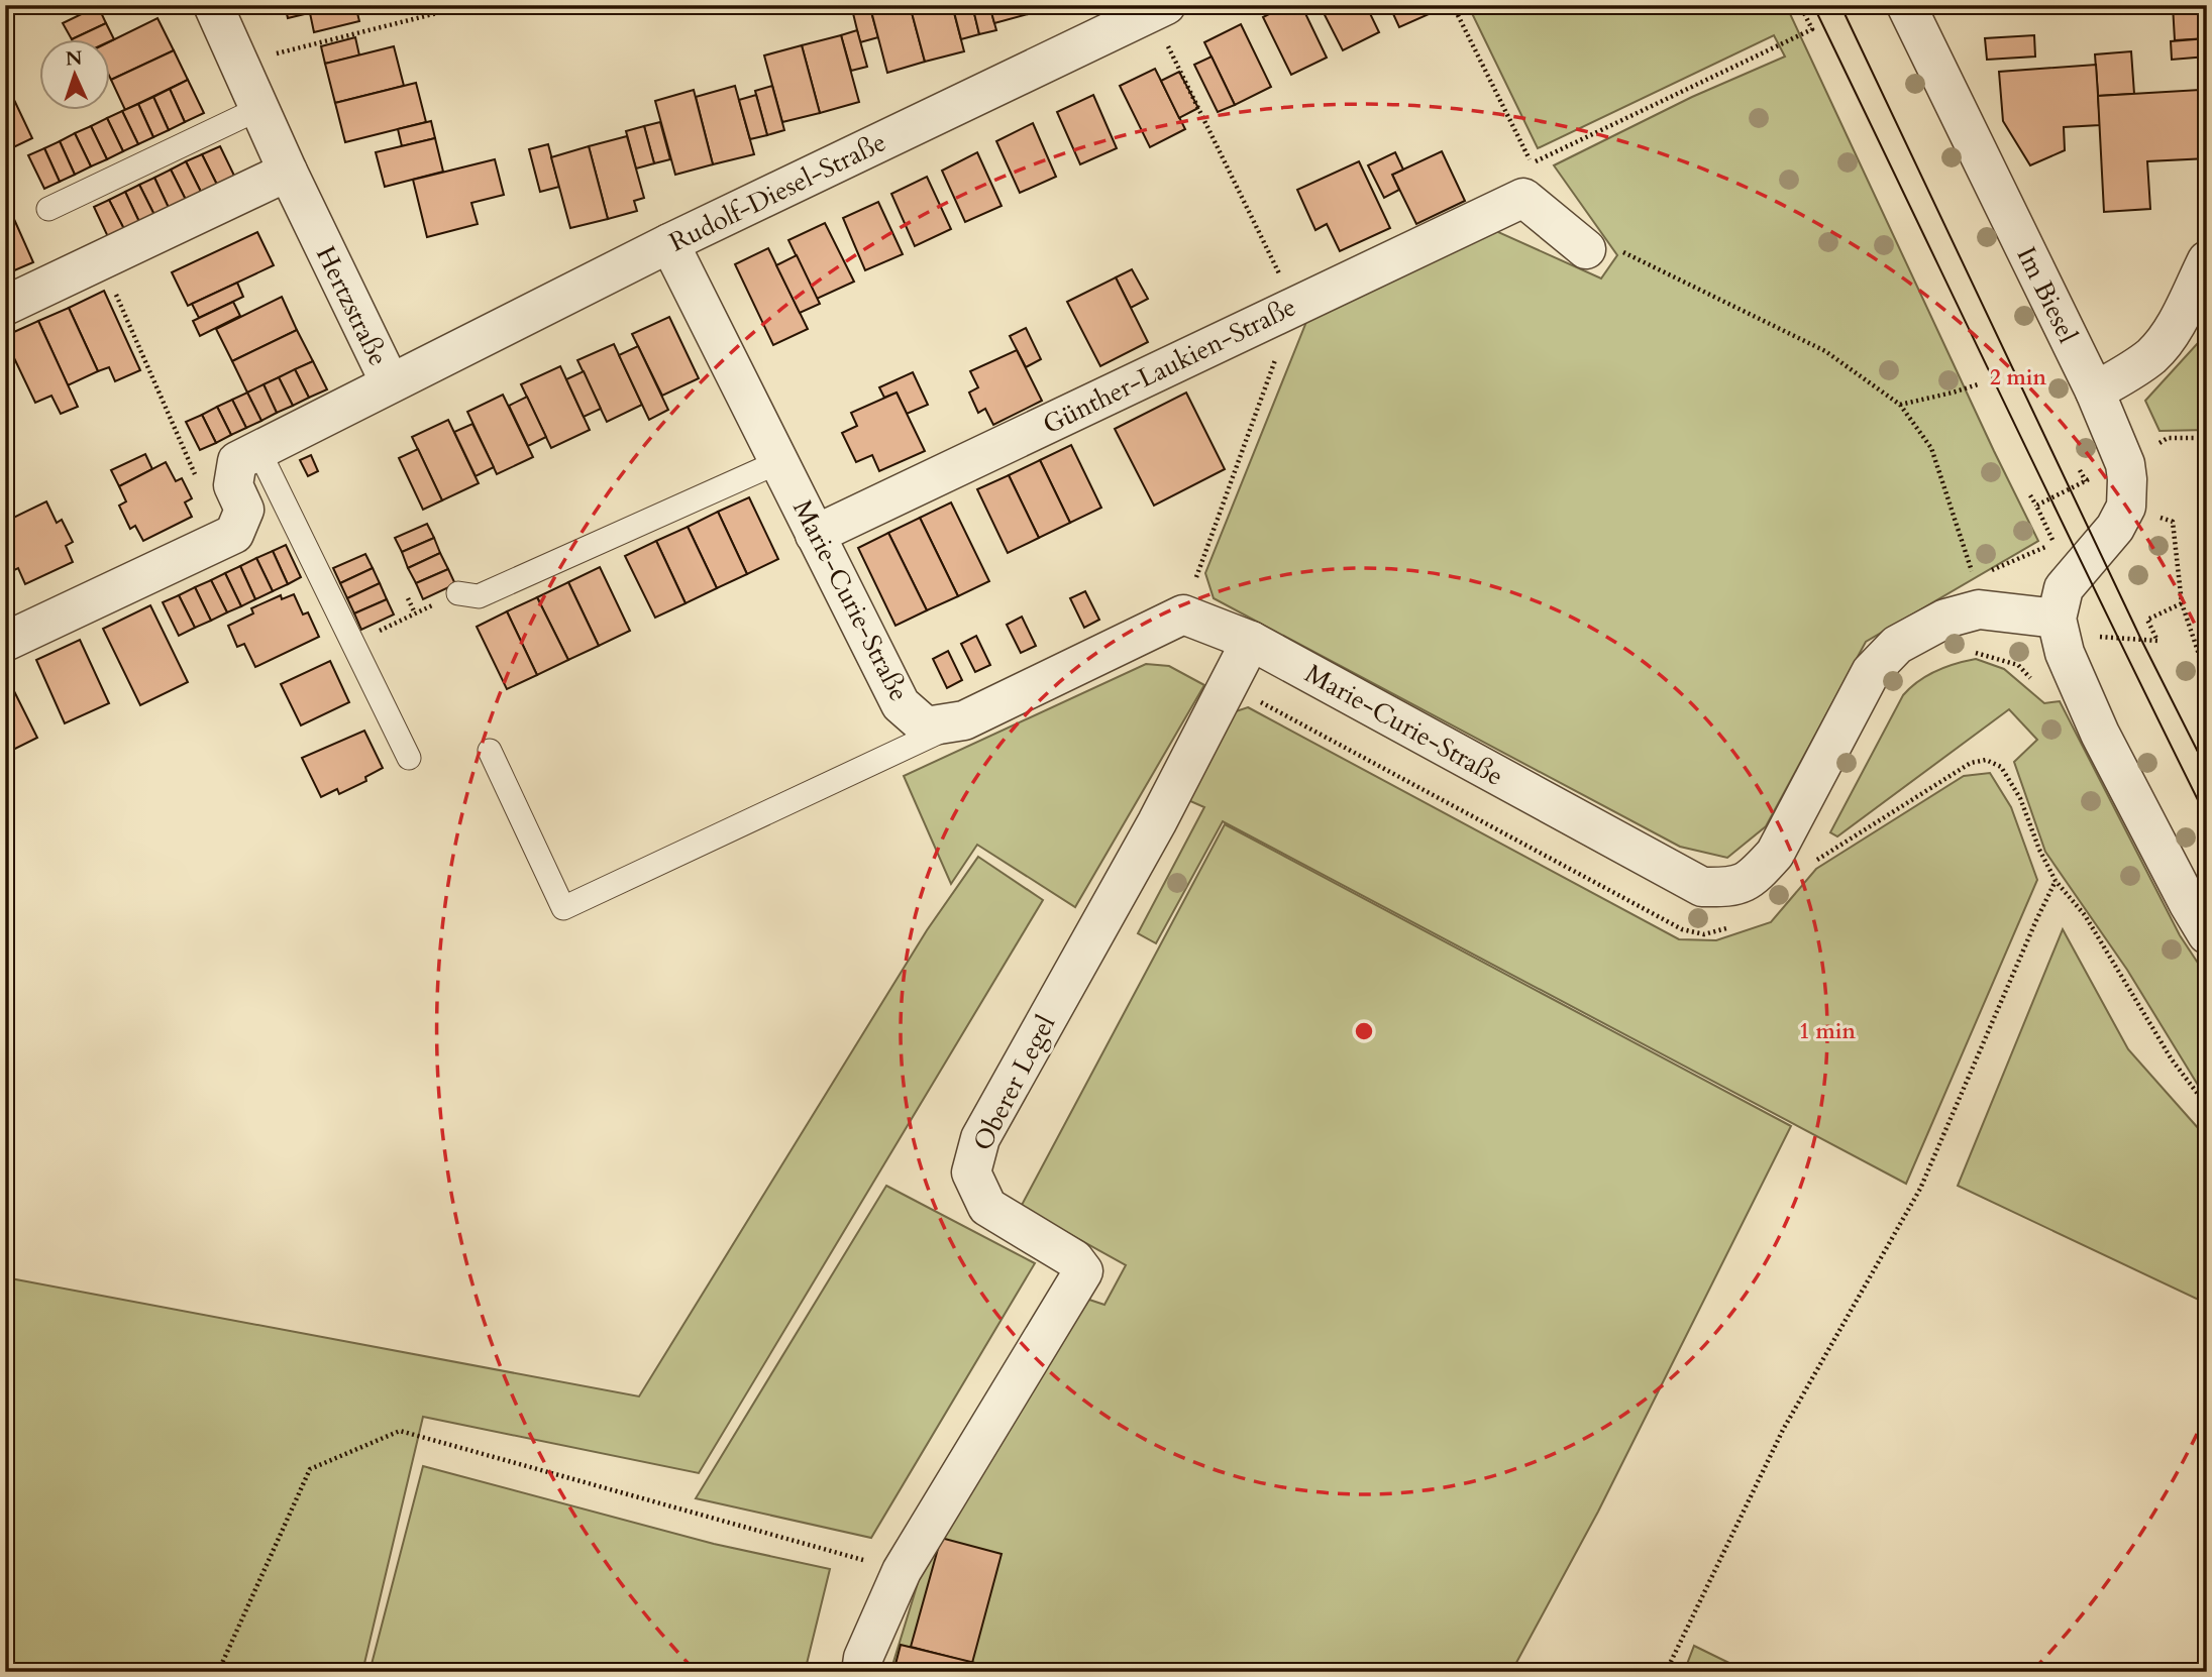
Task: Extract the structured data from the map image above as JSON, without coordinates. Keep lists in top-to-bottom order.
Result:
{
  "streets": {
    "street": [
      "Rudolf-Diesel-Straße",
      "Im Biesel",
      "Hertzstraße",
      "Günther-Laukien-Straße",
      "Marie-Curie-Straße",
      "Oberer Legel"
    ]
  },
  "crossings": [
    ["Rudolf-Diesel-Straße", "Hertzstraße"],
    ["Rudolf-Diesel-Straße", "Marie-Curie-Straße"],
    ["Günther-Laukien-Straße", "Marie-Curie-Straße"],
    ["Marie-Curie-Straße", "Oberer Legel"]
  ],
  "north": "top",
  "rings": ["2 min", "1 min"]
}
